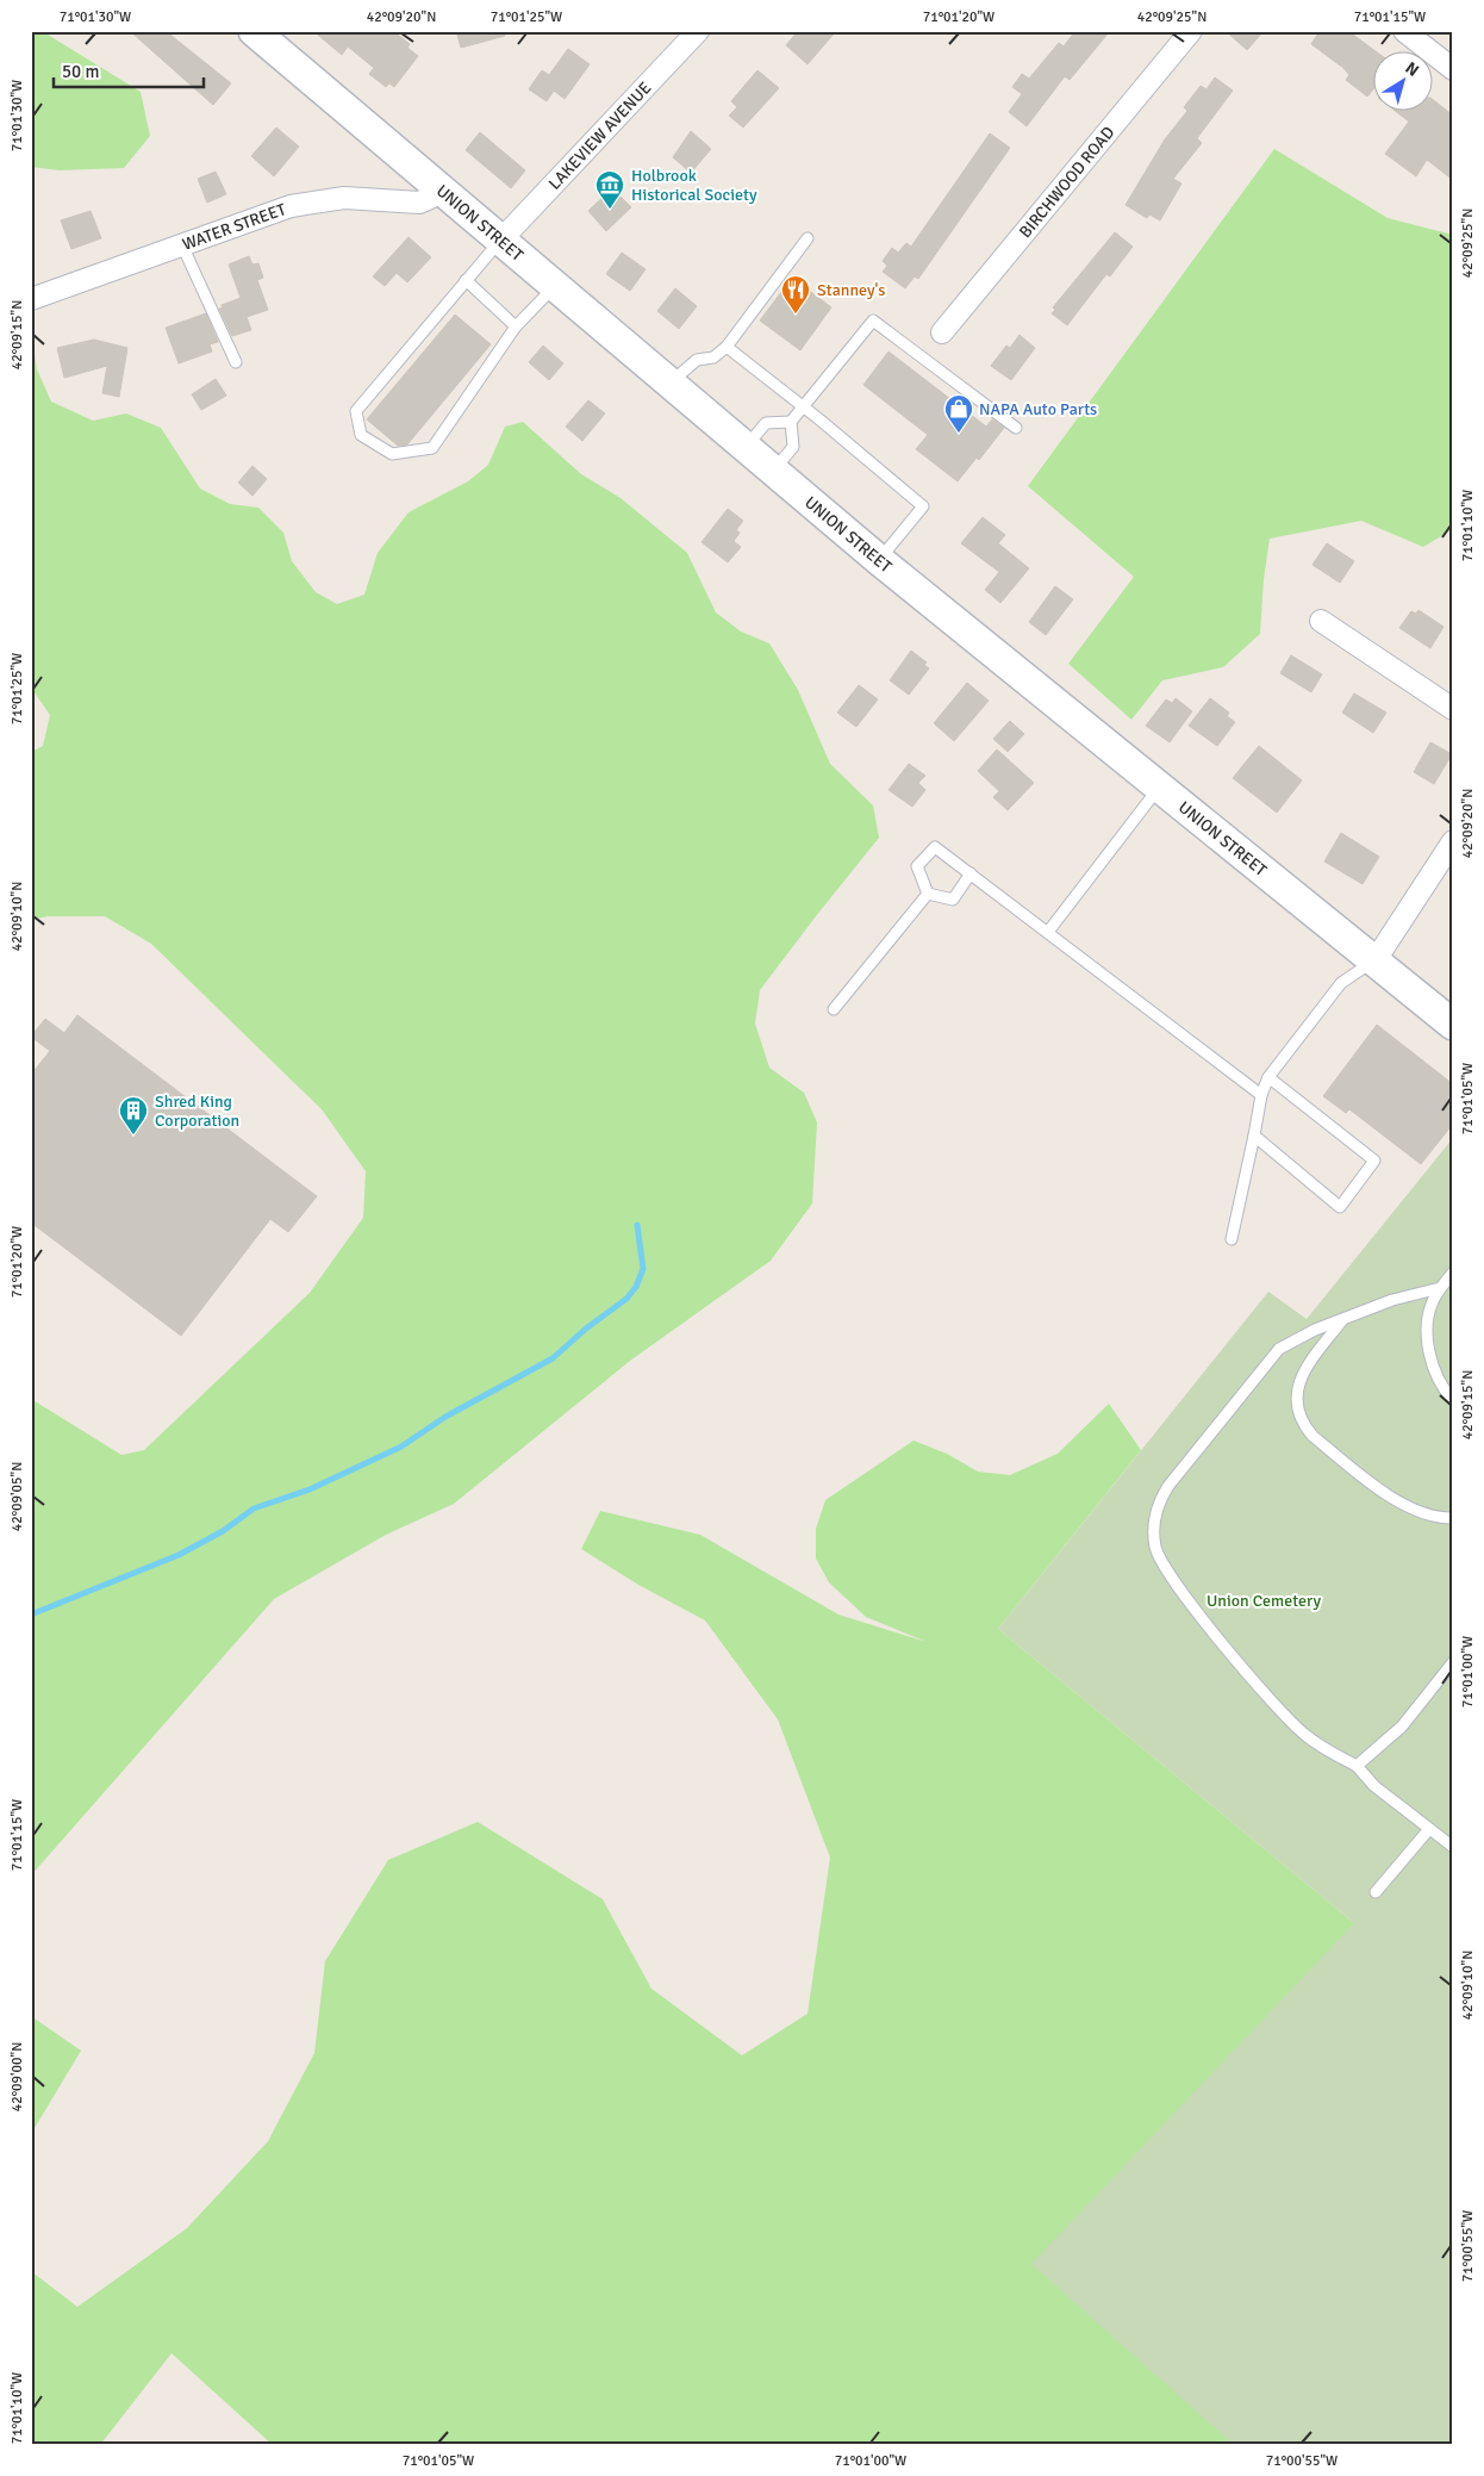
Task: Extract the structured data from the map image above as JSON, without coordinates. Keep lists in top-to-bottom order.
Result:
{
  "streets": {
    "main road": ["UNION STREET"],
    "street": ["LAKEVIEW AVENUE", "BIRCHWOOD ROAD", "WATER STREET"]
  },
  "crossings": [
    ["LAKEVIEW AVENUE", "UNION STREET"],
    ["UNION STREET", "WATER STREET"]
  ],
  "parks": ["Union Cemetery"],
  "places": {
    "museum": ["Holbrook Historical Society"],
    "restaurant": ["Stanney's"],
    "shop": ["NAPA Auto Parts"],
    "building": ["Shred King Corporation"]
  },
  "scale_bar": "50 m",
  "north": "top right",
  "coordinates": [
    "71°01'30\"W",
    "42°09'20\"N",
    "71°01'25\"W",
    "71°01'20\"W",
    "42°09'25\"N",
    "71°01'15\"W",
    "42°09'15\"N",
    "71°01'10\"W",
    "42°09'10\"N",
    "71°01'05\"W",
    "42°09'05\"N",
    "71°01'00\"W",
    "42°09'00\"N",
    "71°00'55\"W"
  ]
}
